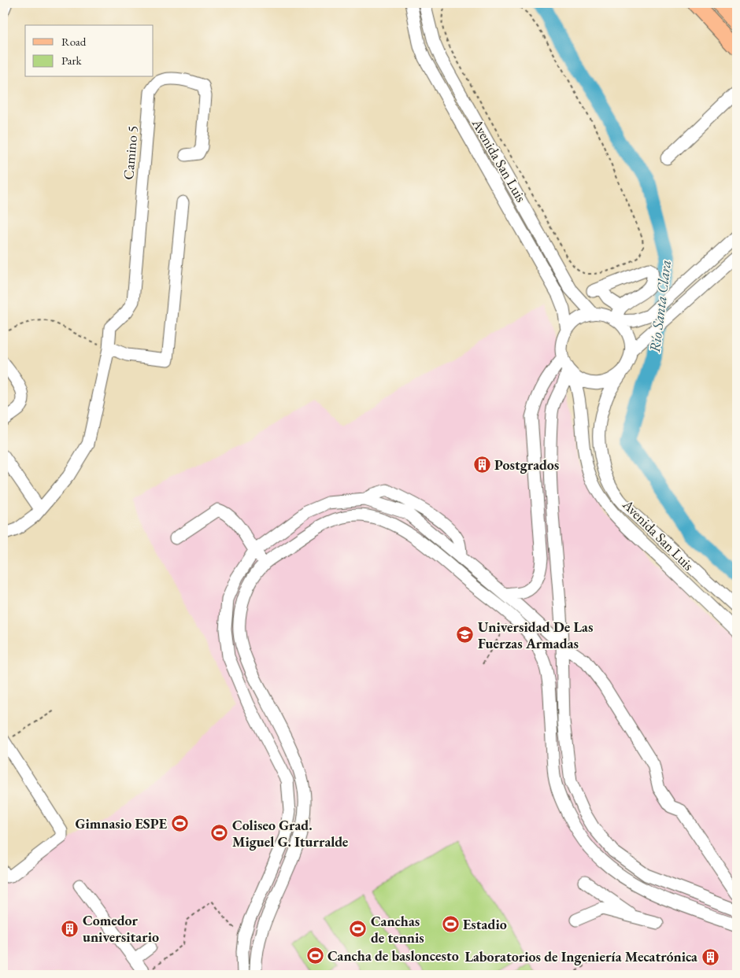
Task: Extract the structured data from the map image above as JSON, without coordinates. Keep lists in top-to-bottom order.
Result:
{
  "streets": {
    "street": ["Camino 5", "Avenida San Luis"]
  },
  "water": ["Río Santa Clara"],
  "places": {
    "building": ["Postgrados", "Comedor universitario", "Laboratorios de Ingeniería Mecatrónica"],
    "school or university": ["Universidad De Las Fuerzas Armadas"],
    "sports": [
      "Gimnasio ESPE",
      "Coliseo Grad. Miguel G. Iturralde",
      "Estadio",
      "Canchas de tennis",
      "Cancha de basloncesto"
    ]
  },
  "legend": ["Road", "Park"]
}
